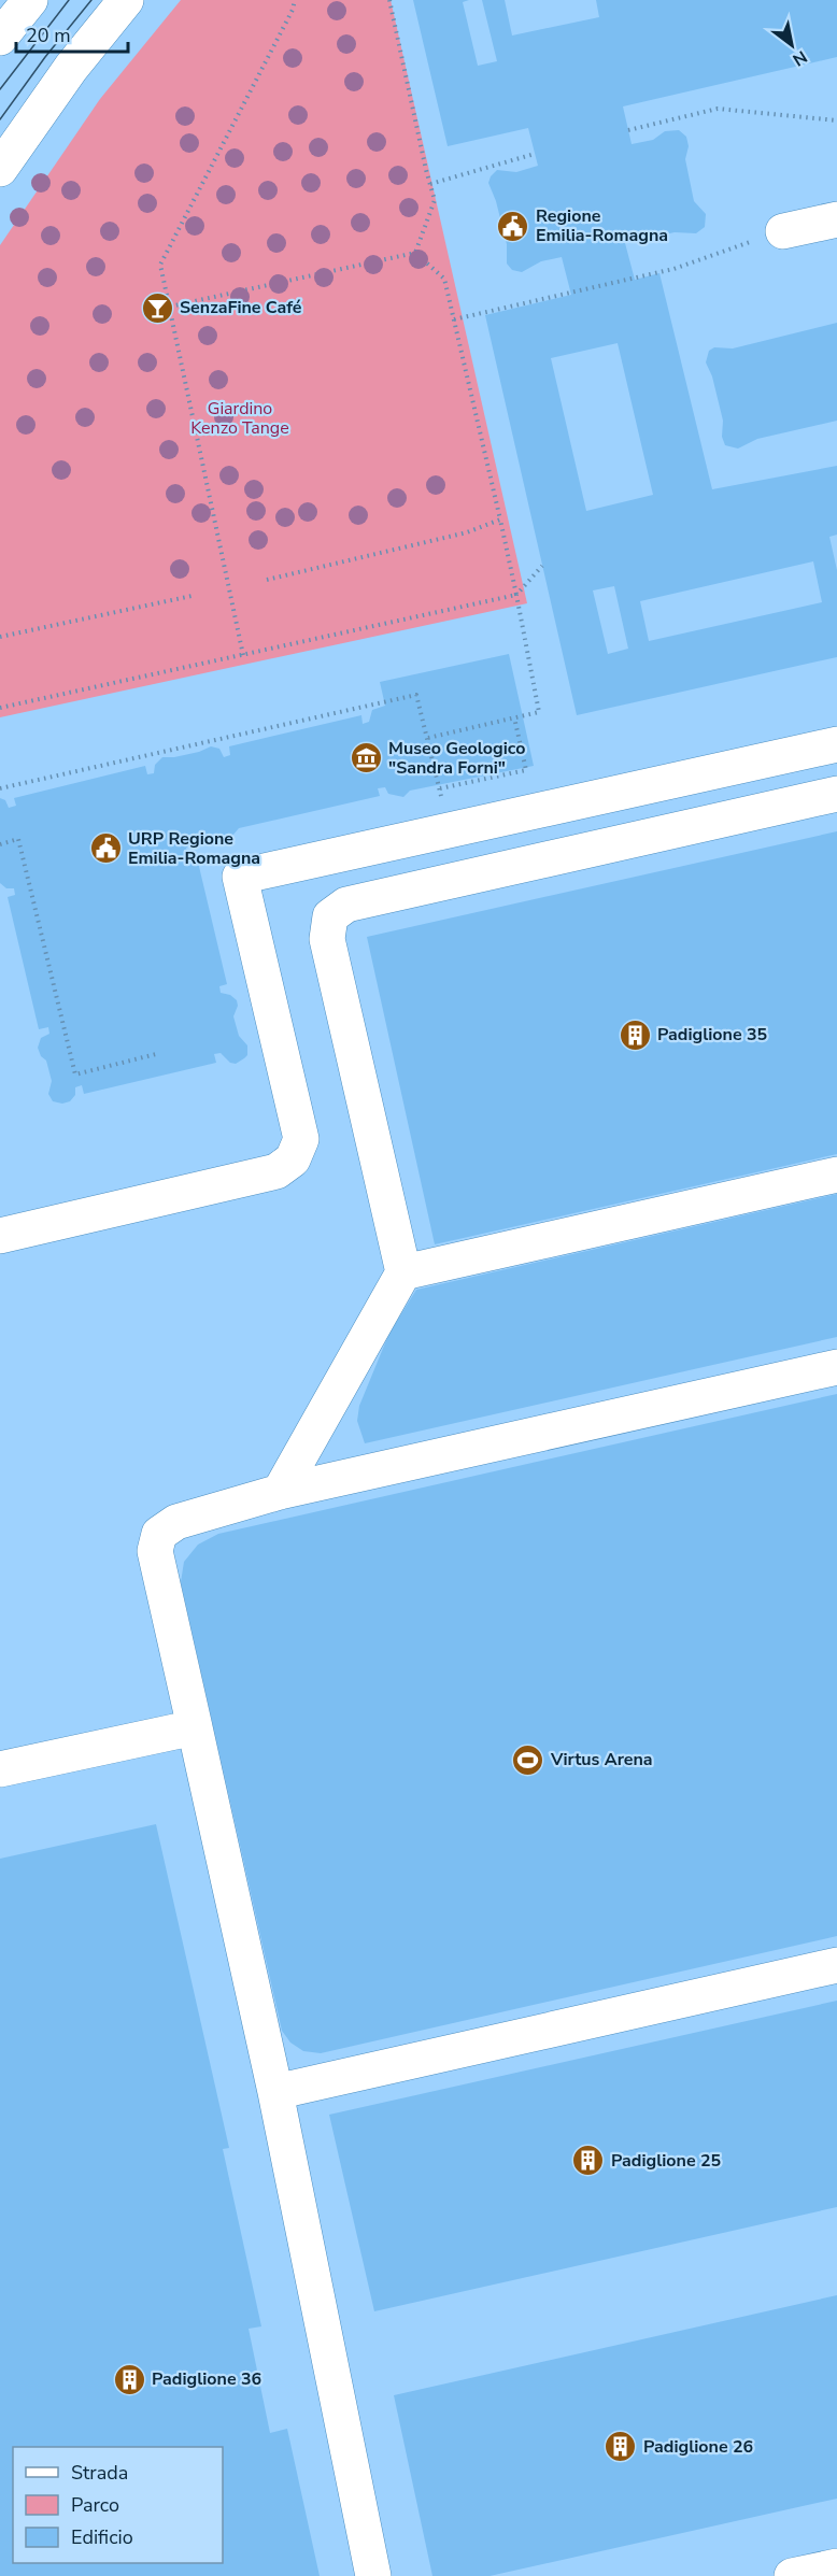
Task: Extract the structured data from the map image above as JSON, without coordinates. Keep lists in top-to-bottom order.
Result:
{
  "parks": ["Giardino Kenzo Tange"],
  "places": {
    "public building": ["Regione Emilia-Romagna", "URP Regione Emilia-Romagna"],
    "bar": ["SenzaFine Café"],
    "museum": ["Museo Geologico \"Sandra Forni\""],
    "building": [
      "Padiglione 35",
      "Padiglione 25",
      "Padiglione 36",
      "Padiglione 26"
    ],
    "sports": ["Virtus Arena"]
  },
  "legend": ["Strada", "Parco", "Edificio"],
  "scale_bar": "20 m",
  "north": "bottom right"
}
